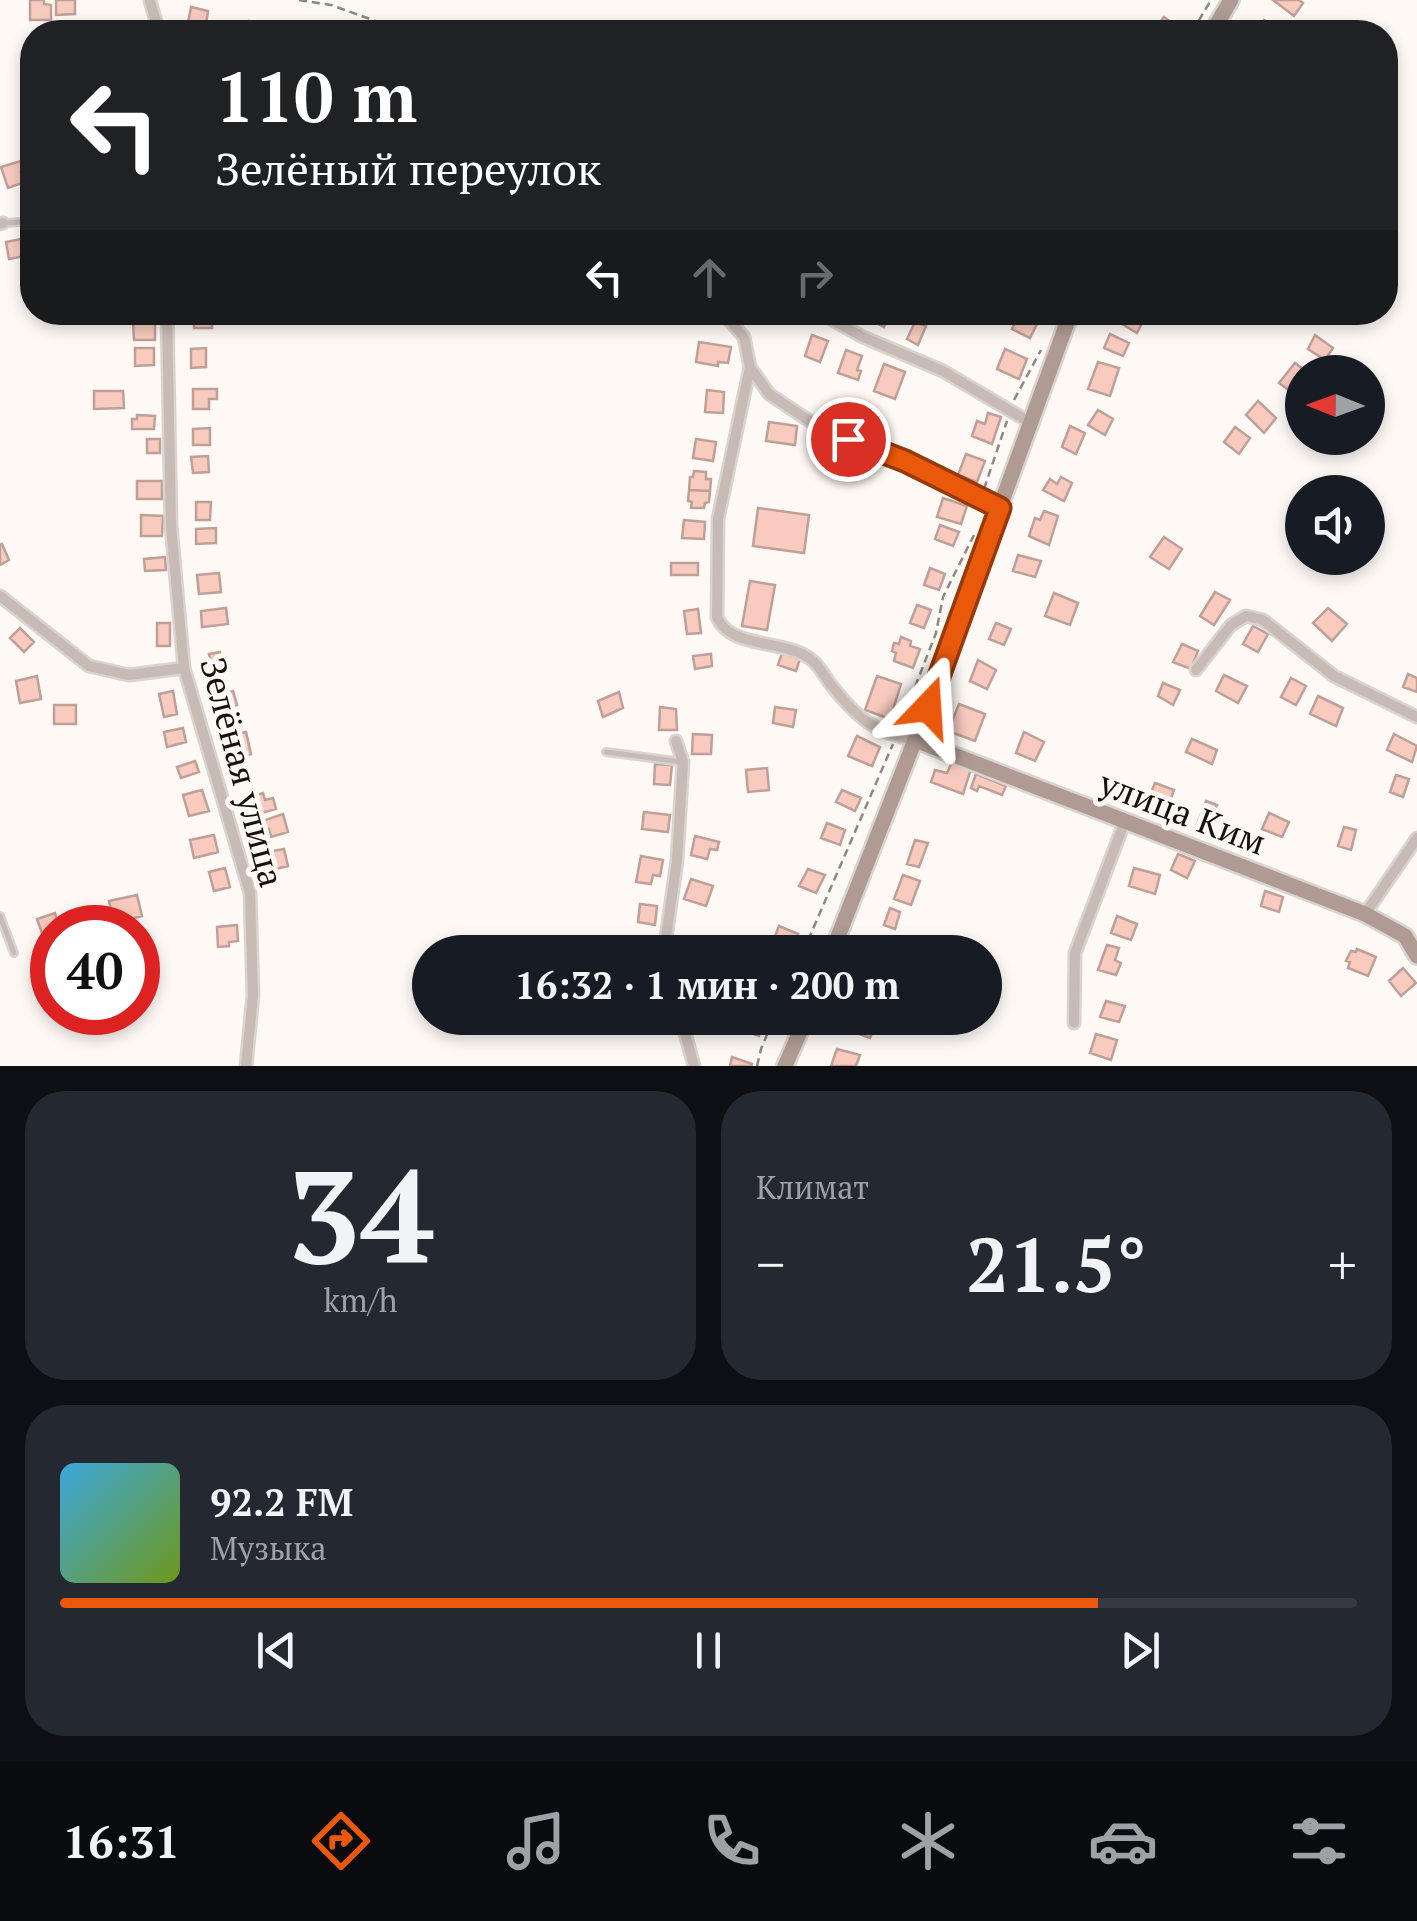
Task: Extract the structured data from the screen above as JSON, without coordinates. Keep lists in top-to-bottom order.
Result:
{
  "streets": {
    "street": ["Зелёная улица", "улица Ким"]
  },
  "north": "left",
  "page": {
    "turn": ["110 m", "Зелёный переулок"],
    "limit": "40",
    "trip": "16:32 · 1 мин · 200 m",
    "tile": [
      ["34", "km/h"],
      "Климат"
    ],
    "heat": ["−", "21.5°", "+"],
    "song": ["92.2 FM", "Музыка"],
    "tabs": "16:31"
  }
}
